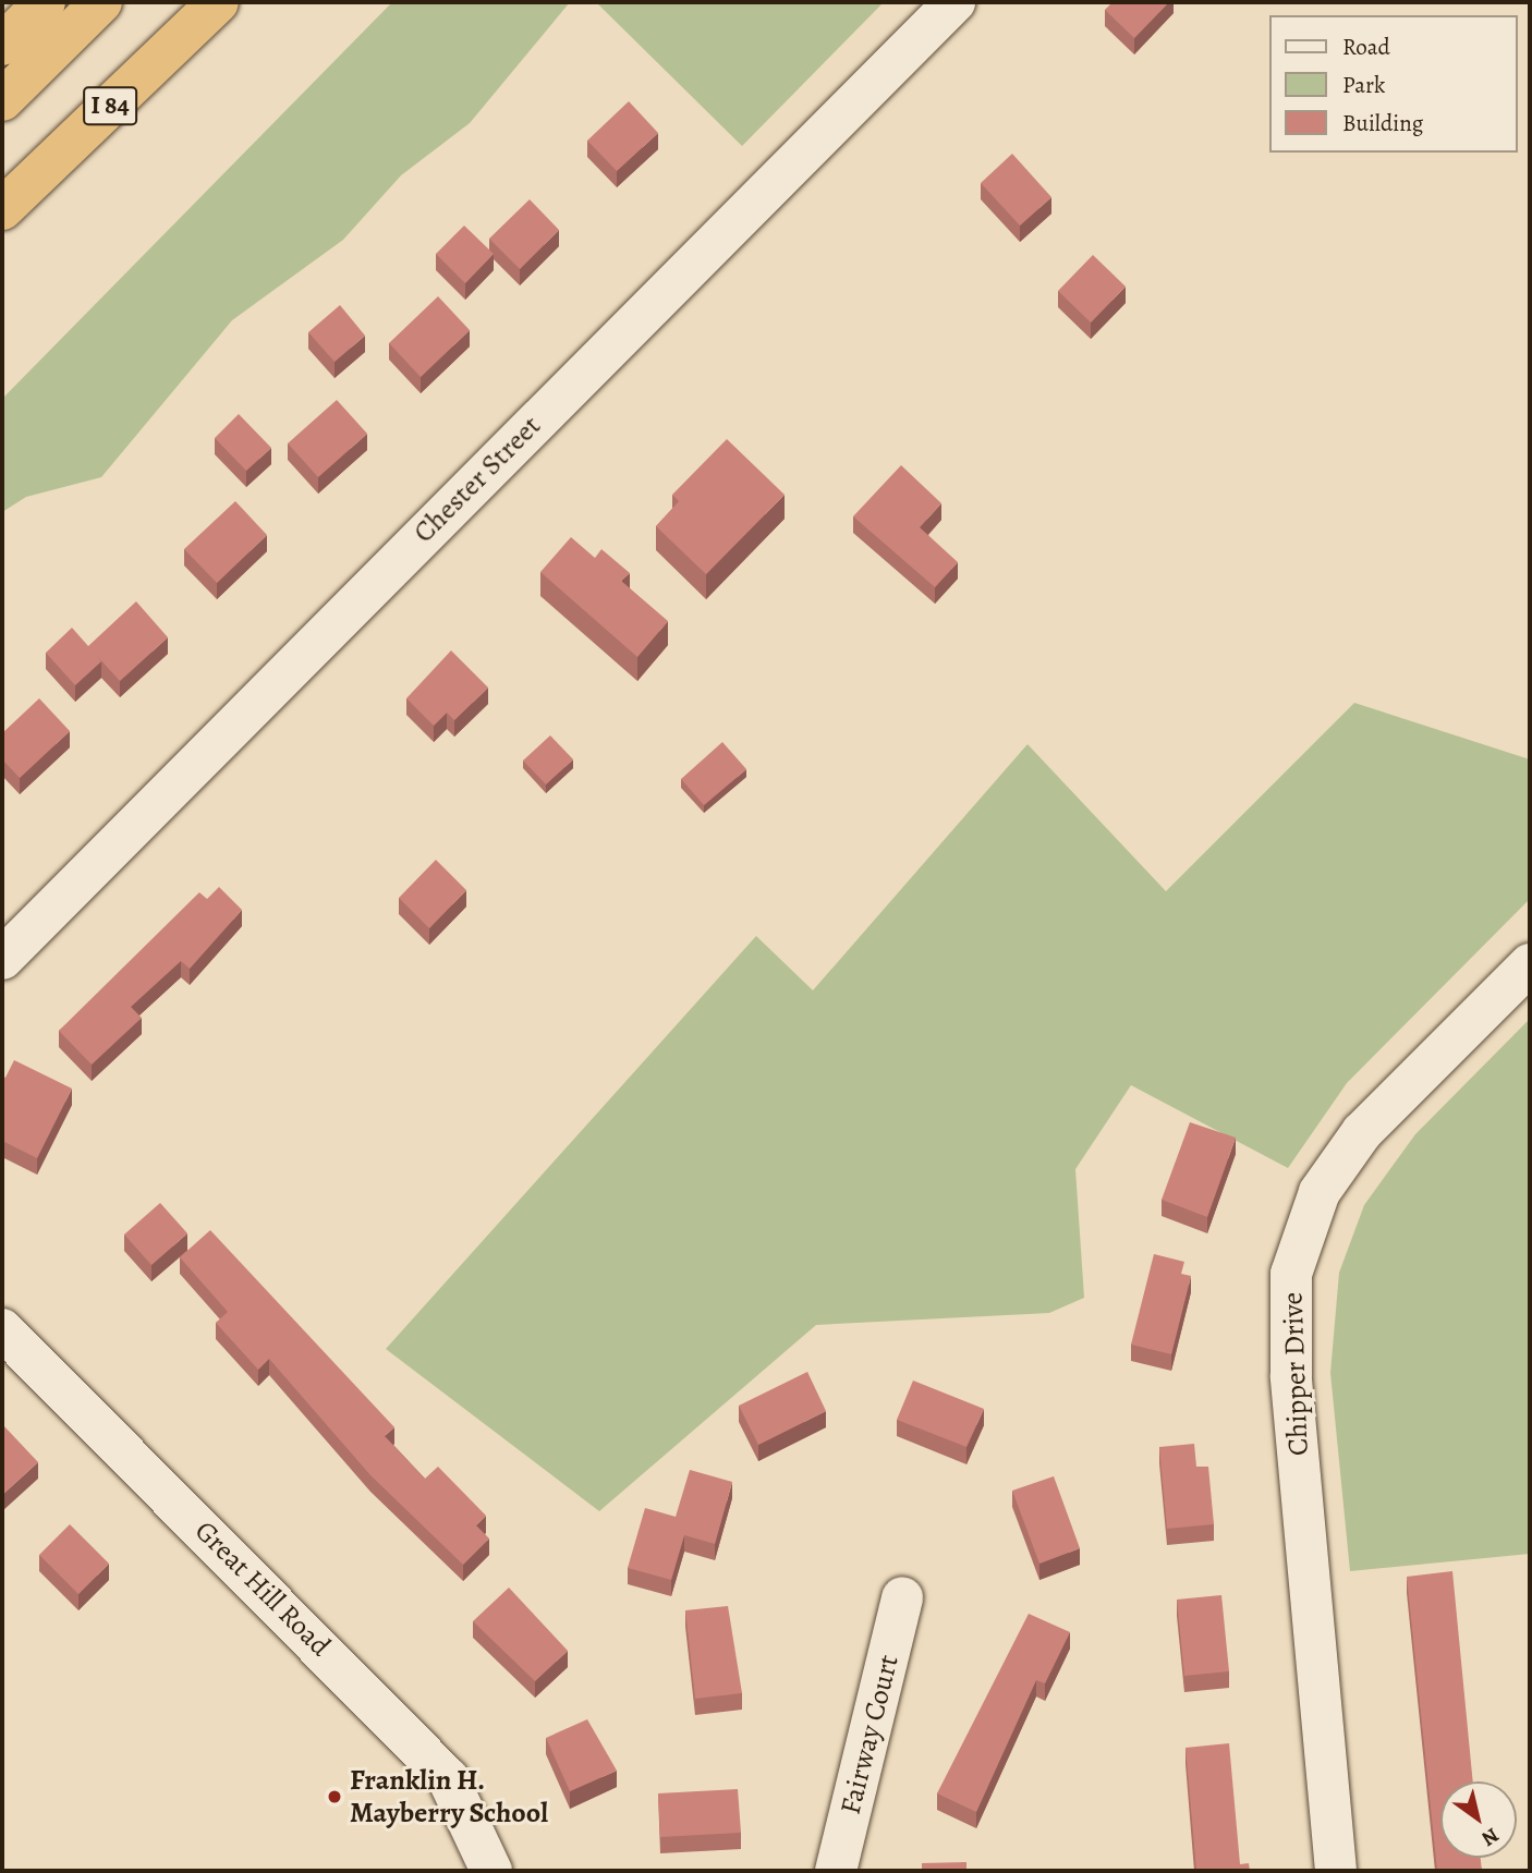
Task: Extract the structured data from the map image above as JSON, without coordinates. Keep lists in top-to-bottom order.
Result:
{
  "streets": {
    "highway": ["I 84"],
    "street": [
      "Chester Street",
      "Chipper Drive",
      "Great Hill Road",
      "Fairway Court"
    ]
  },
  "places": ["Franklin H. Mayberry School"],
  "legend": ["Road", "Park", "Building"],
  "north": "bottom right"
}
